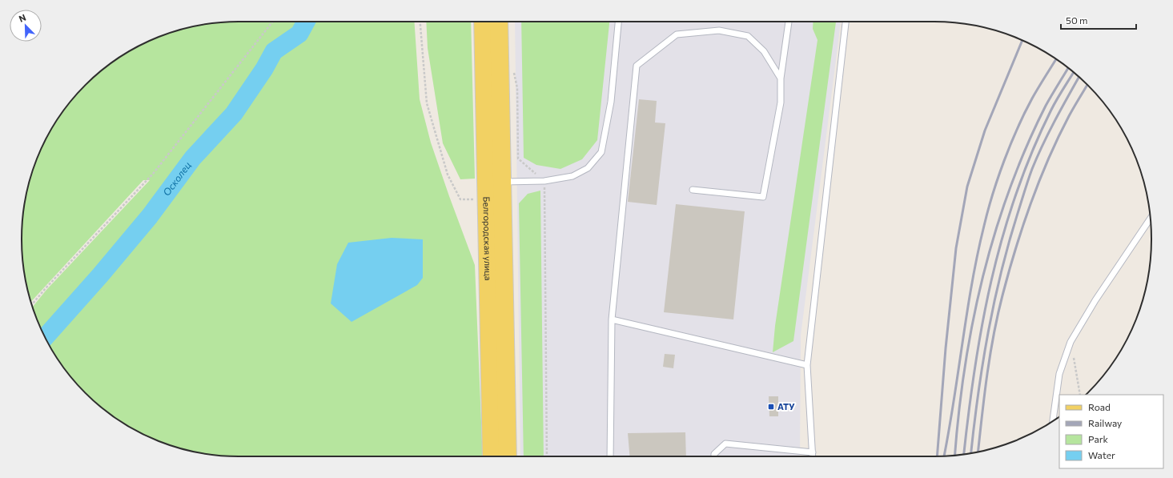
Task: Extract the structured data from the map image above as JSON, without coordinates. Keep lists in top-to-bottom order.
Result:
{
  "streets": {
    "main road": ["Белгородская улица"]
  },
  "water": ["Осколец"],
  "places": {
    "transit": ["АТУ"]
  },
  "legend": [
    "Road",
    "Railway",
    "Park",
    "Water"
  ],
  "scale_bar": "50 m",
  "north": "top left"
}
